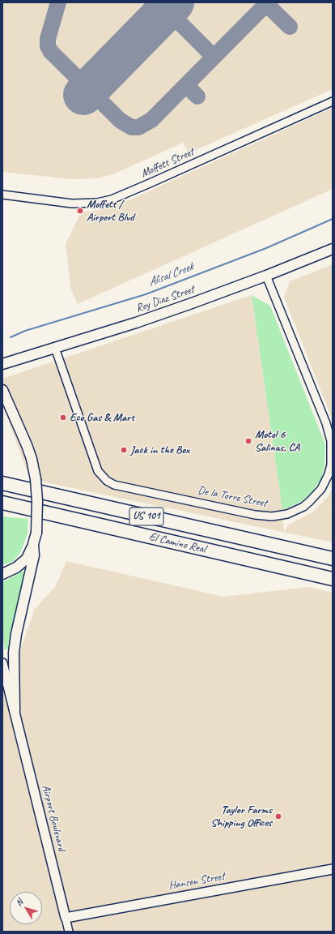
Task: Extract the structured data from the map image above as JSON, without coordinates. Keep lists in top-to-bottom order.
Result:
{
  "streets": {
    "highway": ["US 101", "El Camino Real"],
    "main road": ["Roy Diaz Street", "Airport Boulevard"],
    "street": ["Moffett Street", "De la Torre Street", "Hansen Street"]
  },
  "crossings": [
    ["Roy Diaz Street", "De la Torre Street"],
    ["Airport Boulevard", "Hansen Street"]
  ],
  "water": ["Alisal Creek"],
  "places": [
    "Moffett / Airport Blvd",
    "Eco Gas & Mart",
    "Motel 6 Salinas, CA",
    "Jack in the Box",
    "Taylor Farms Shipping Offices"
  ],
  "north": "top left"
}
